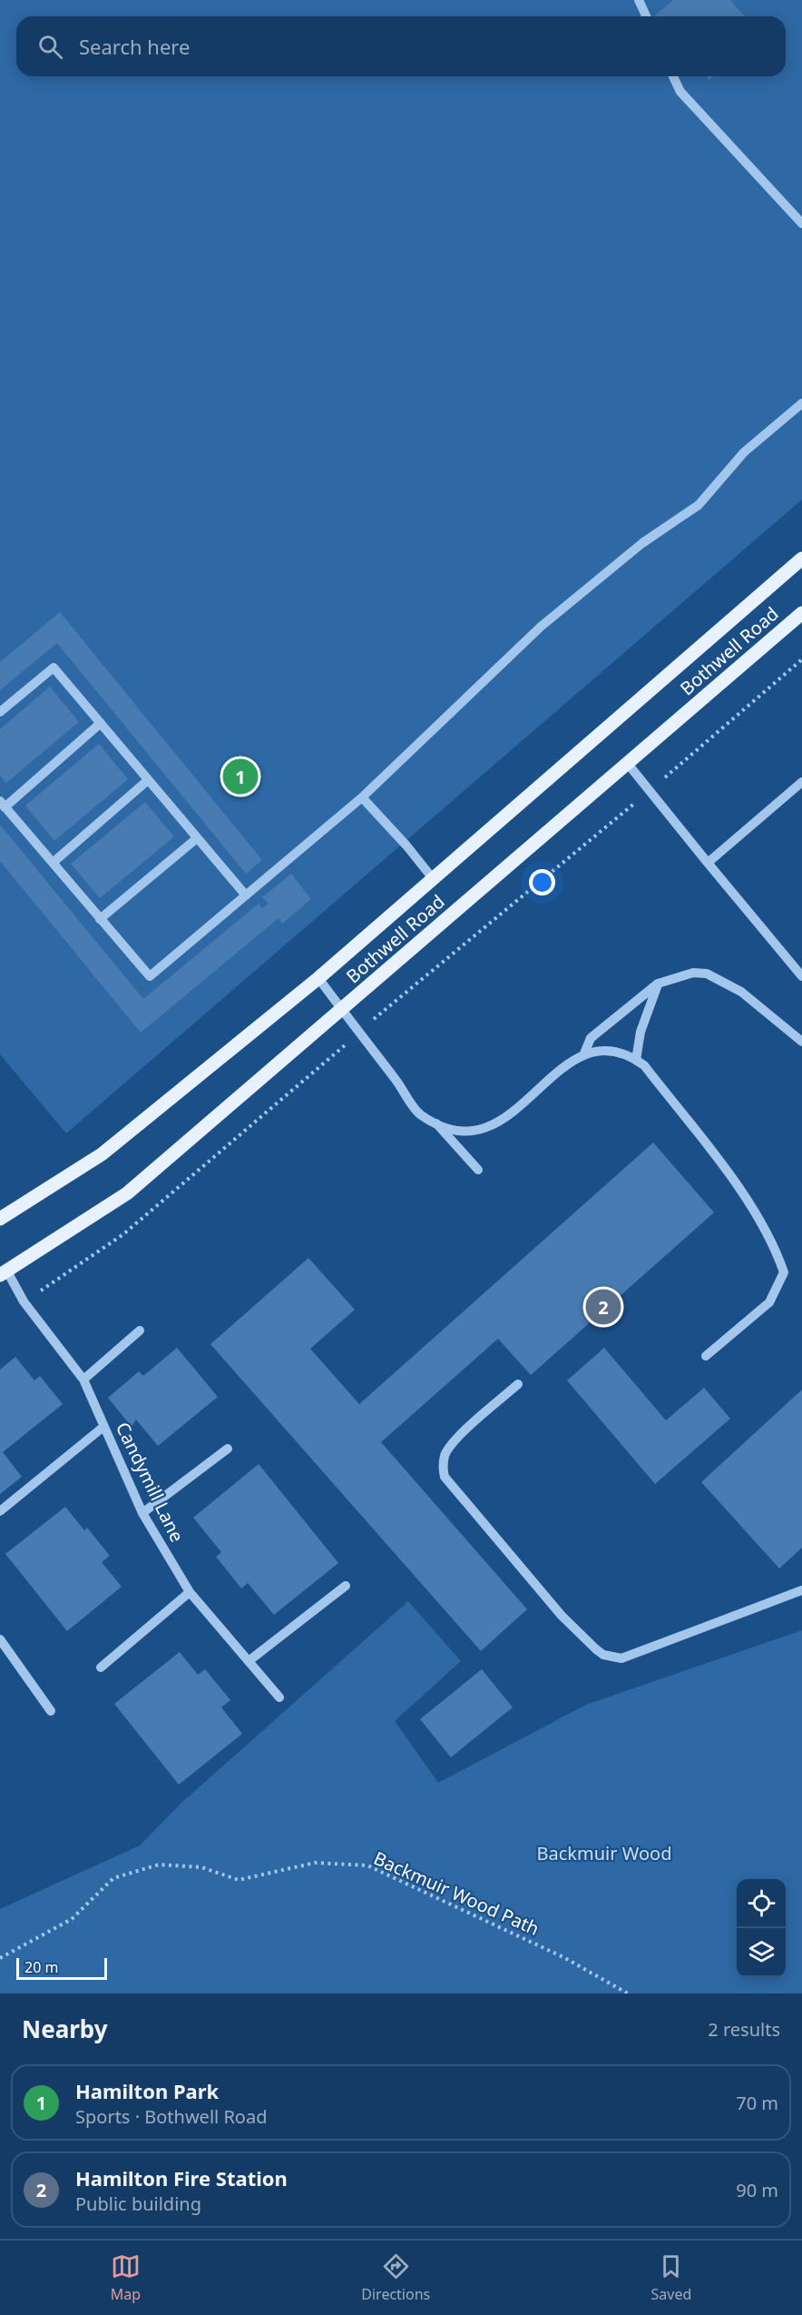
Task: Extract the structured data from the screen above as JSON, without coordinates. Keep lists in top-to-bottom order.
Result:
{
  "streets": {
    "main road": ["Bothwell Road"],
    "street": ["Candymill Lane"],
    "path": ["Backmuir Wood Path"]
  },
  "crossings": [
    ["Bothwell Road", "Candymill Lane"]
  ],
  "parks": ["Backmuir Wood"],
  "scale_bar": "20 m",
  "page": {
    "search": "Search here",
    "pins": ["1", "2"],
    "scale": "20 m",
    "heading": ["Nearby", "2 results"],
    "list": [
      {
        "mark": "1",
        "name": "Hamilton Park",
        "note": "Sports · Bothwell Road",
        "value": "70 m"
      },
      {
        "mark": "2",
        "name": "Hamilton Fire Station",
        "note": "Public building",
        "value": "90 m"
      }
    ],
    "nav": ["Map", "Directions", "Saved"]
  }
}
